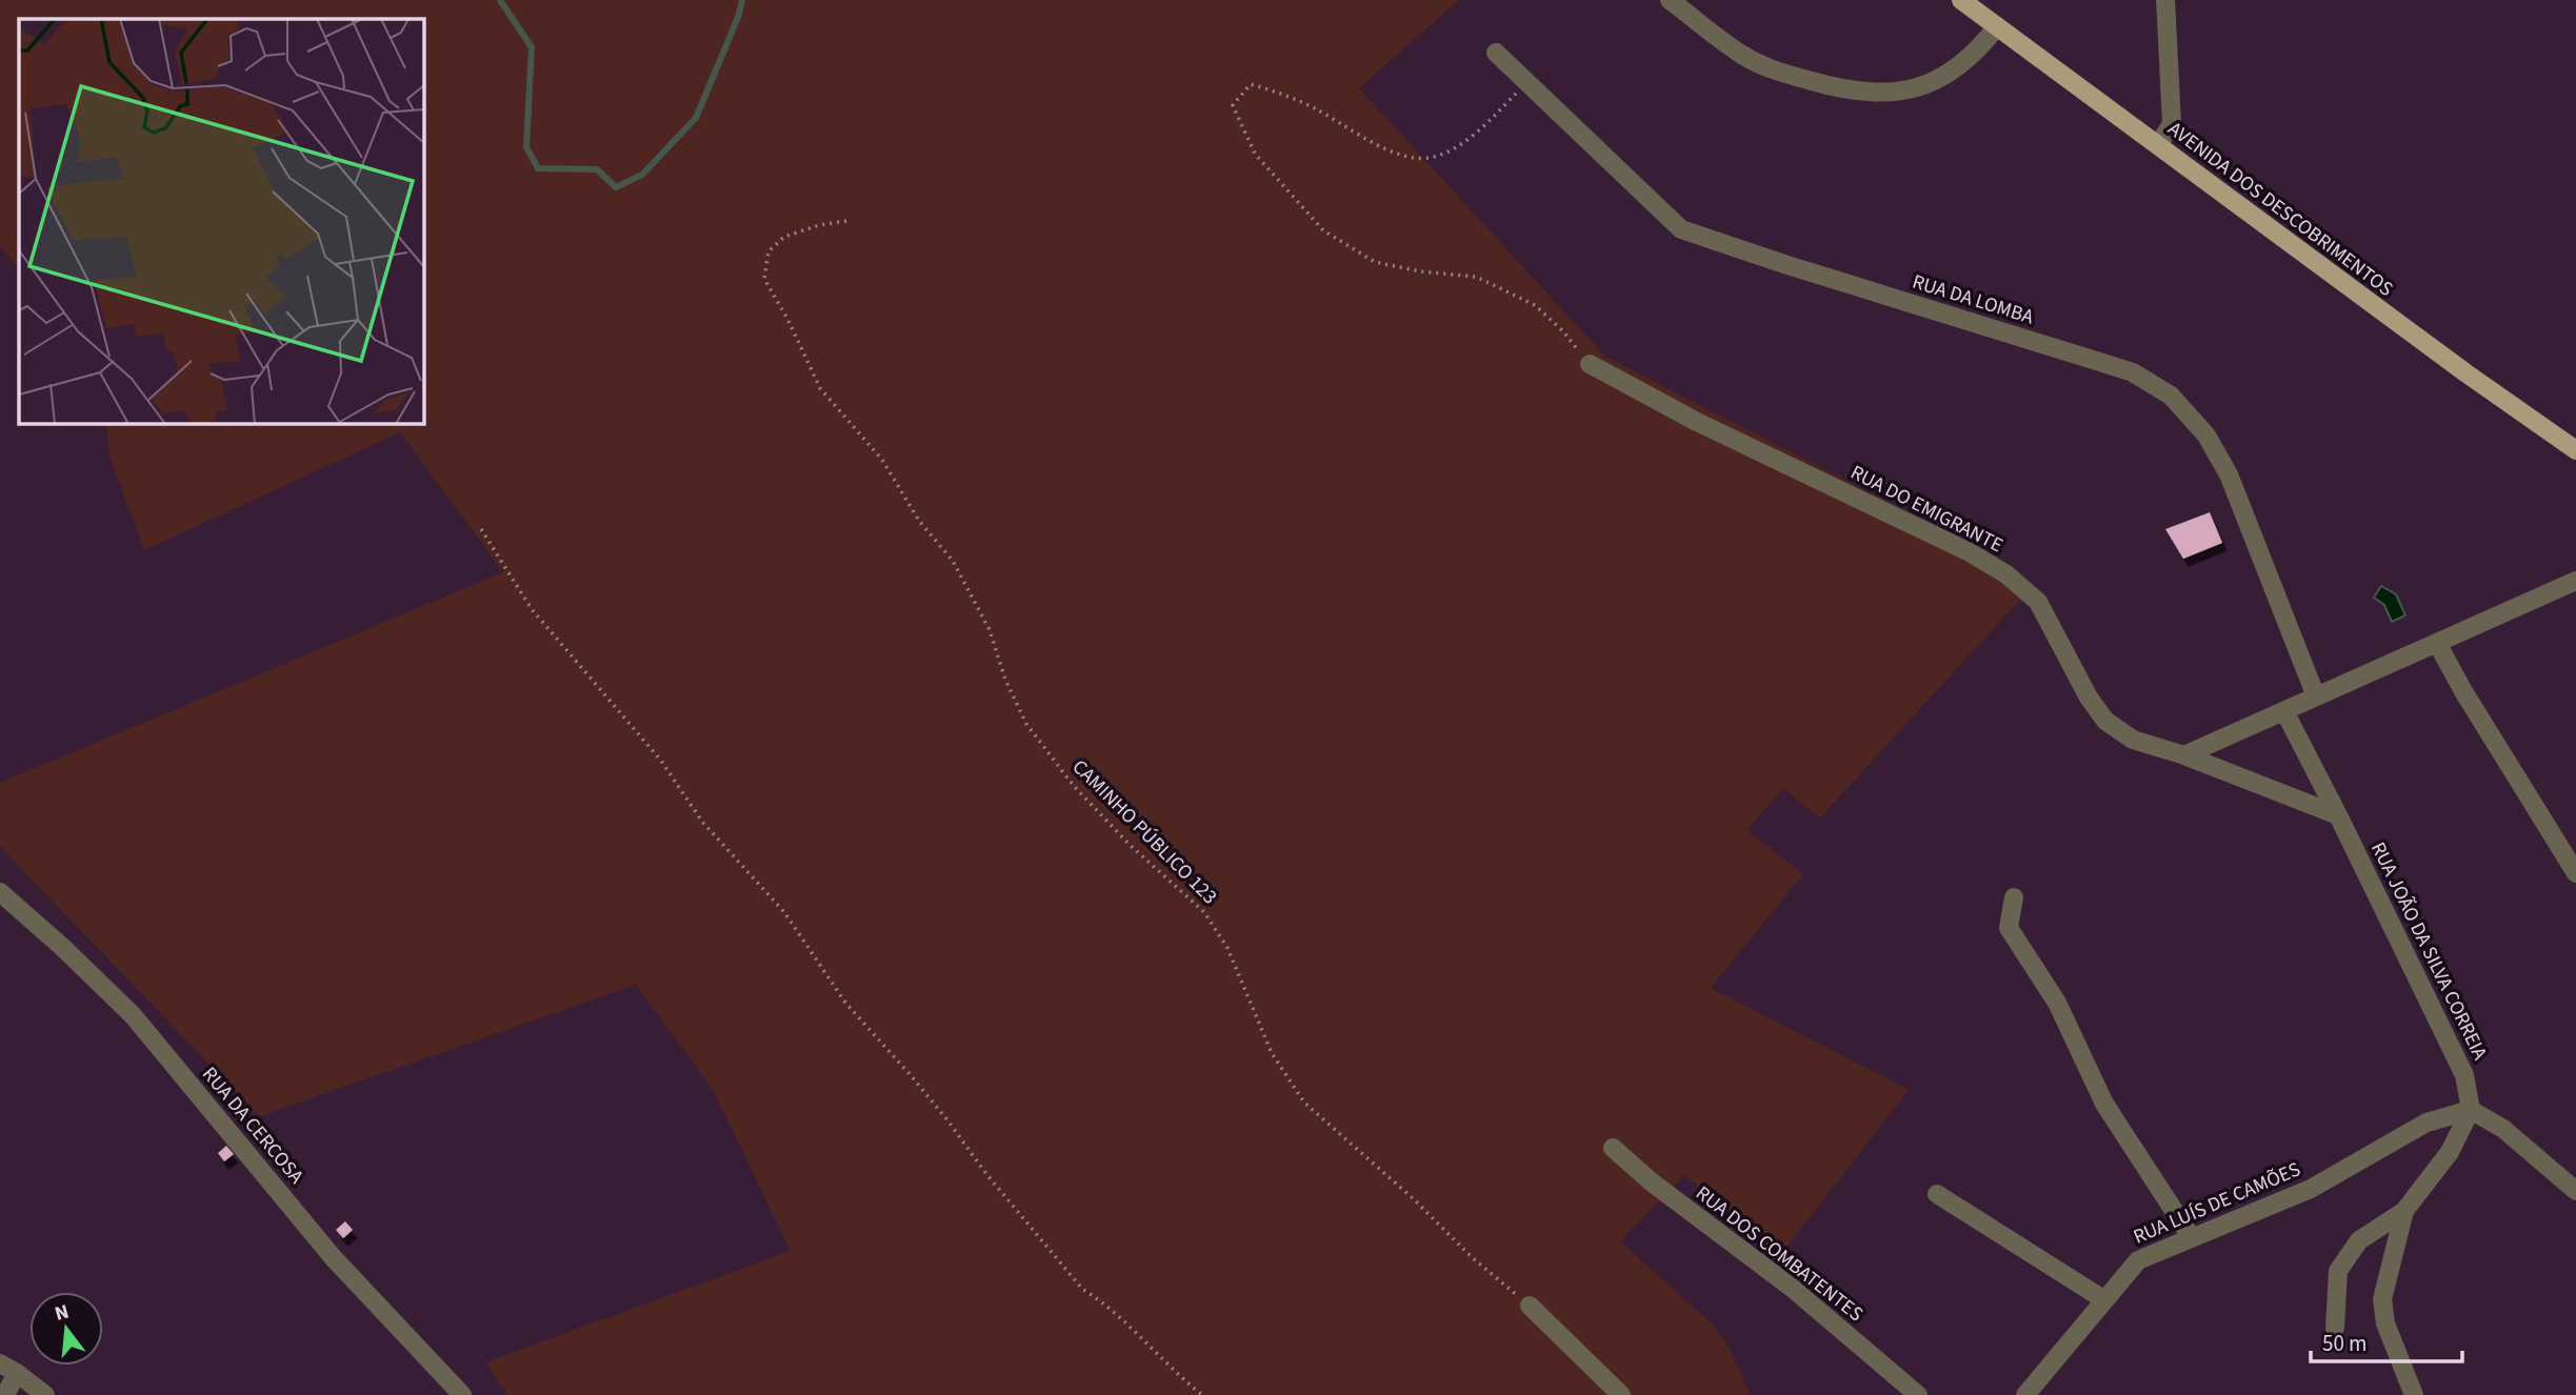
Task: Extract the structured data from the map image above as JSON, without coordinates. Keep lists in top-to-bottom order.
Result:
{
  "streets": {
    "main road": ["AVENIDA DOS DESCOBRIMENTOS"],
    "street": [
      "RUA DA LOMBA",
      "RUA DO EMIGRANTE",
      "RUA JOÃO DA SILVA CORREIA",
      "RUA DA CERCOSA",
      "RUA LUÍS DE CAMÕES",
      "RUA DOS COMBATENTES"
    ],
    "path": ["CAMINHO PÚBLICO 123"]
  },
  "crossings": [
    ["RUA DO EMIGRANTE", "RUA JOÃO DA SILVA CORREIA"],
    ["RUA JOÃO DA SILVA CORREIA", "RUA LUÍS DE CAMÕES"]
  ],
  "scale_bar": "50 m",
  "north": "top"
}
